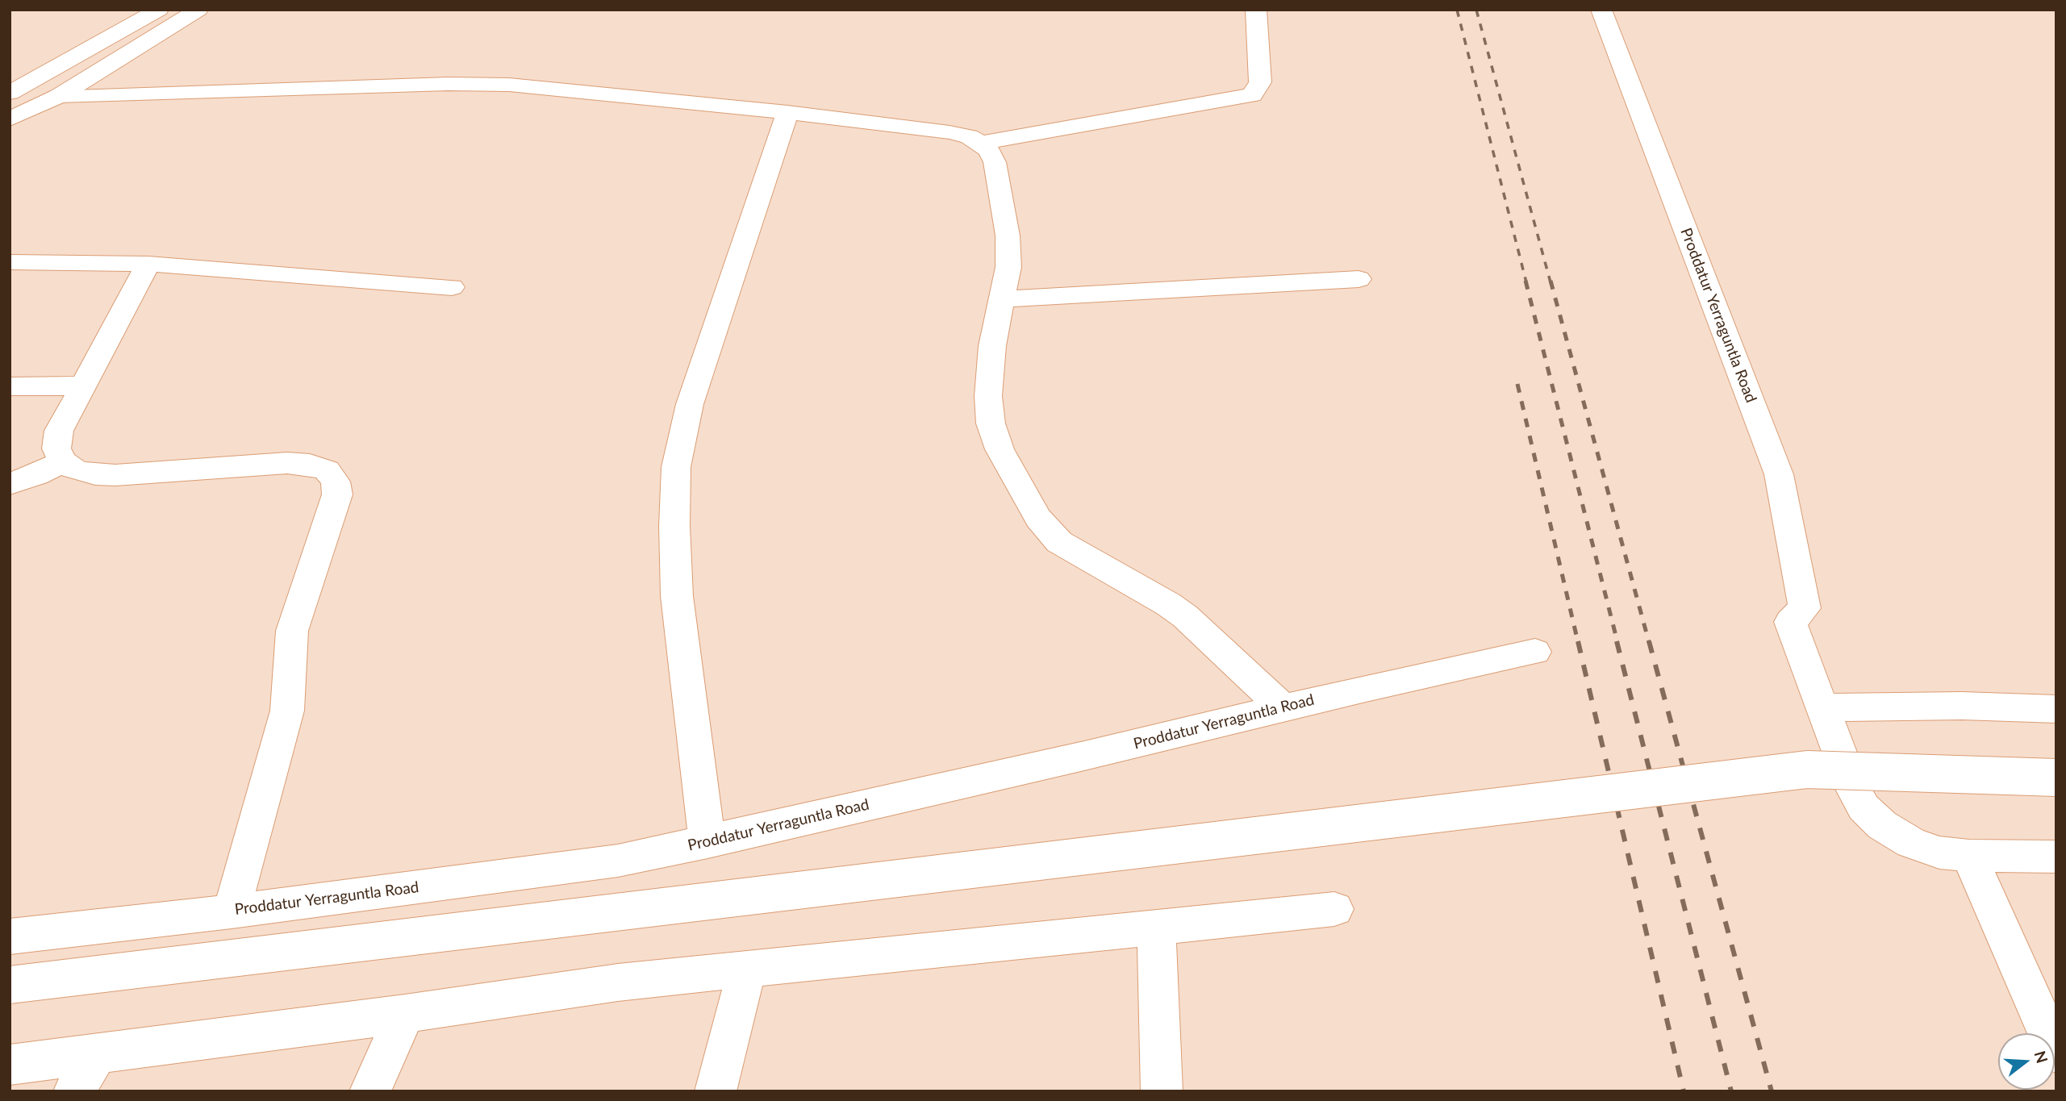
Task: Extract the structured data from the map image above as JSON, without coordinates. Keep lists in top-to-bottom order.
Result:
{
  "streets": {
    "main road": ["Proddatur Yerraguntla Road"]
  },
  "north": "right"
}
